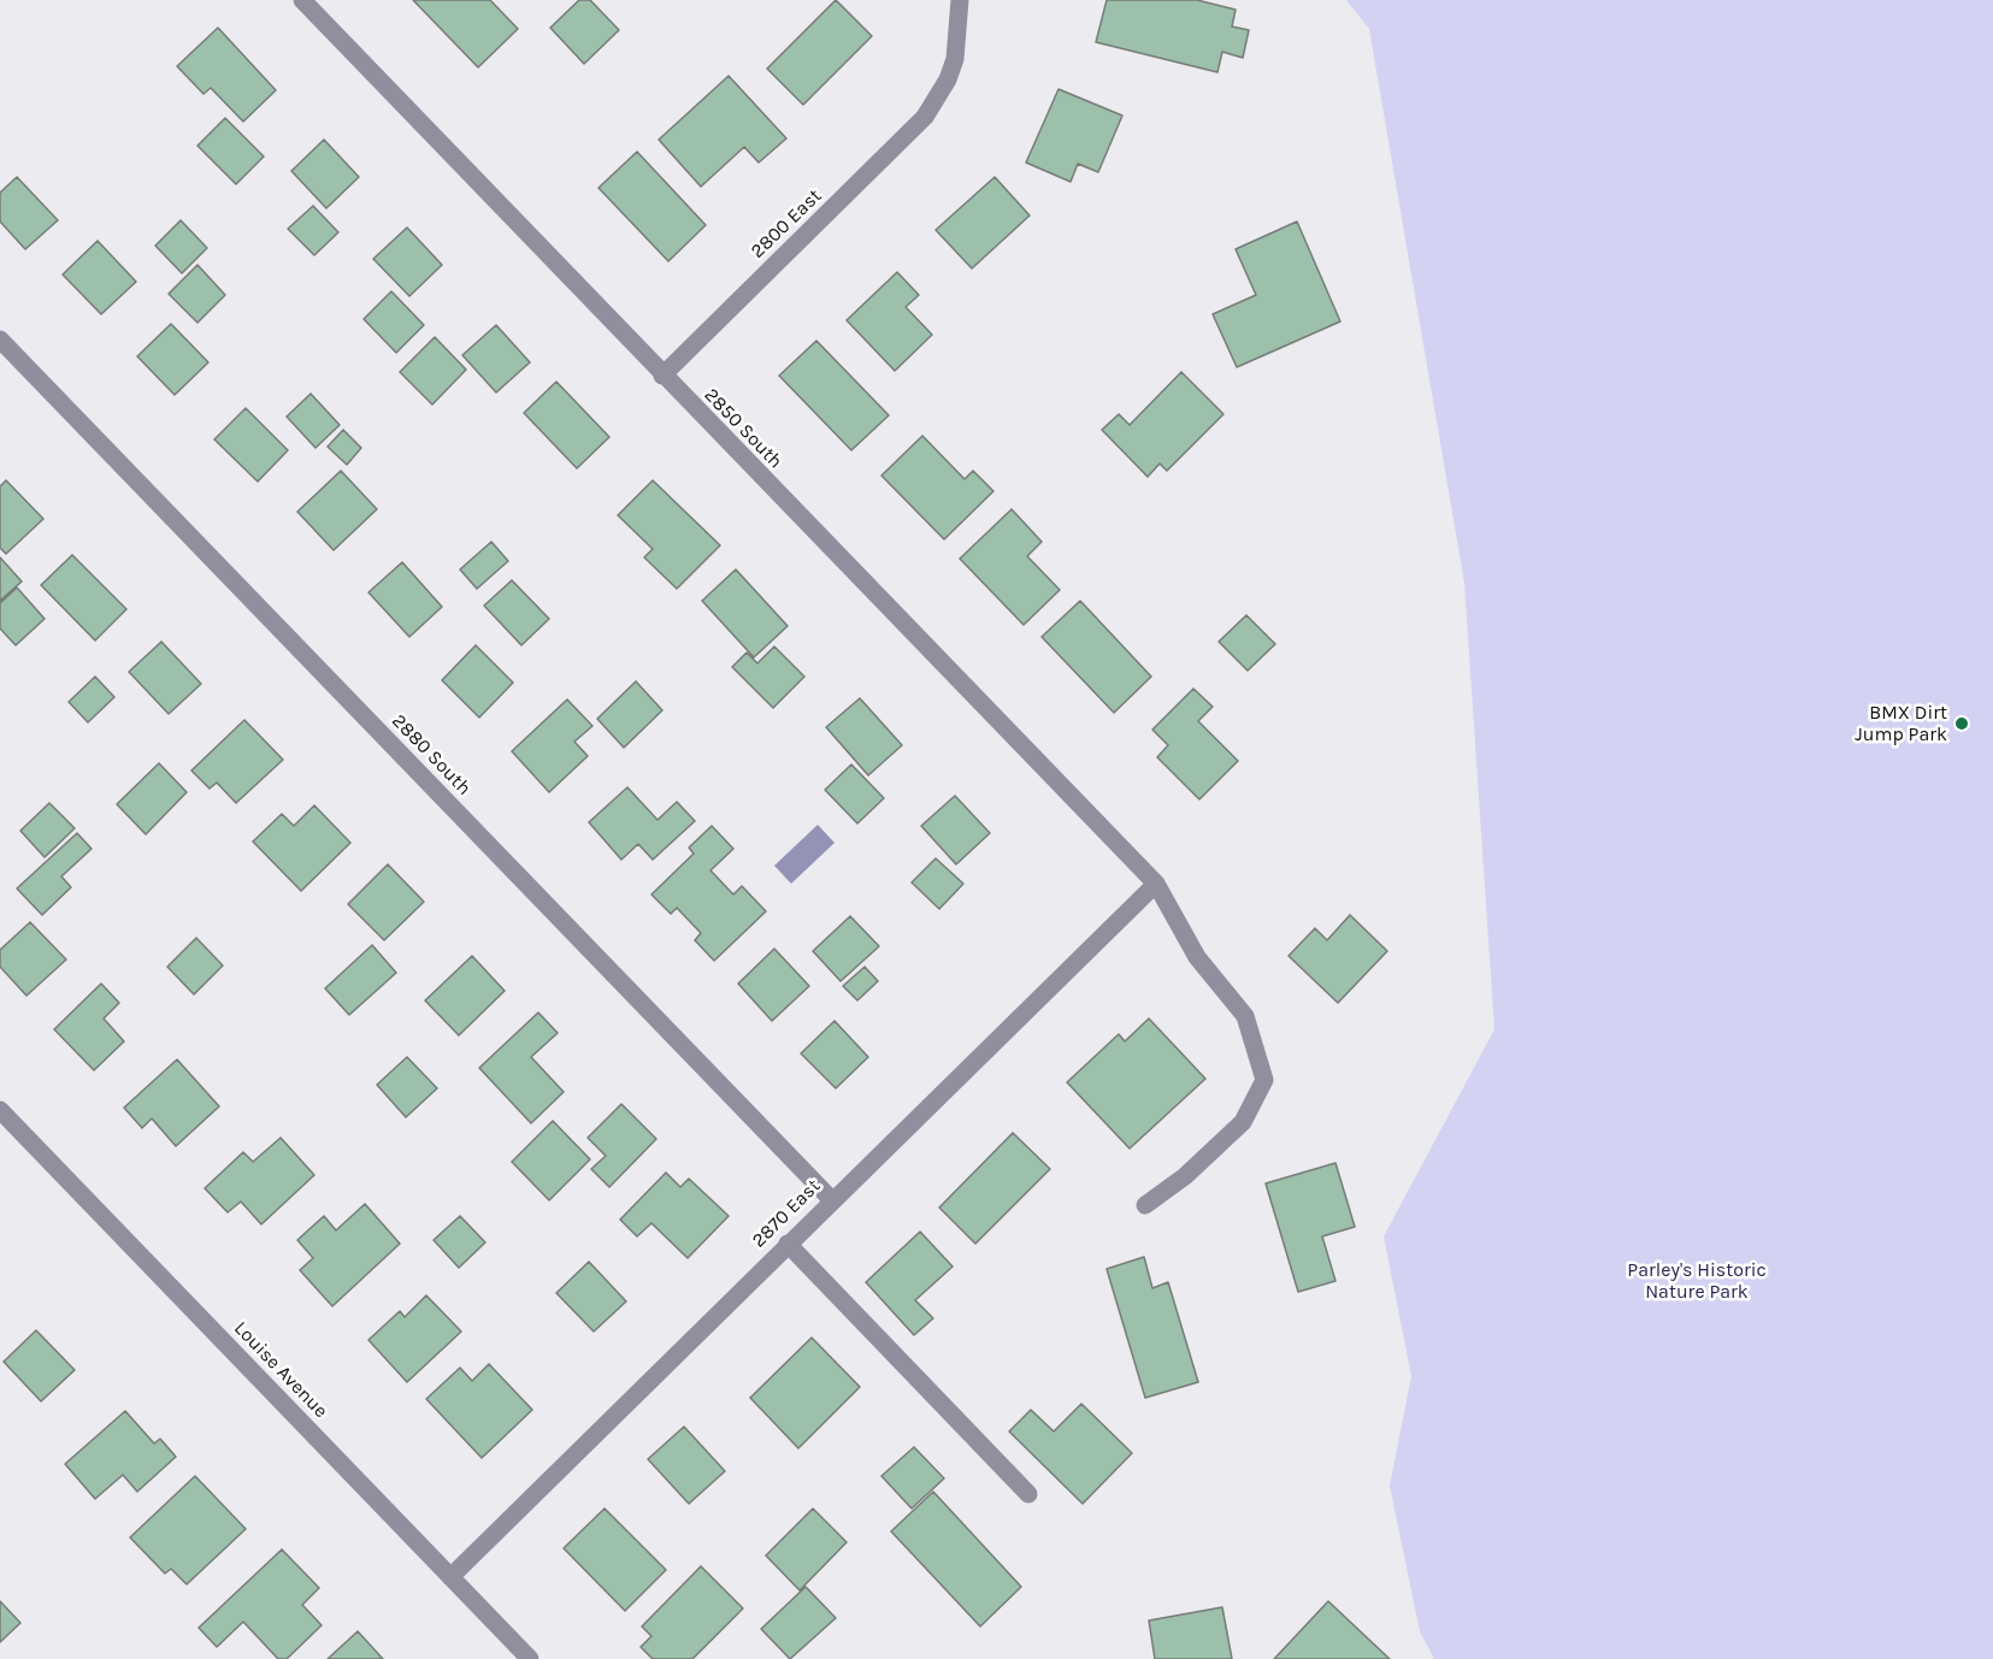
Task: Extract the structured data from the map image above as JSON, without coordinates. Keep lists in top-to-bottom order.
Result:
{
  "streets": {
    "street": [
      "2800 East",
      "2850 South",
      "2880 South",
      "2870 East",
      "Louise Avenue"
    ]
  },
  "crossings": [
    ["2800 East", "2850 South"],
    ["2850 South", "2870 East"],
    ["2880 South", "2870 East"],
    ["2870 East", "Louise Avenue"]
  ],
  "parks": ["Parley's Historic Nature Park"],
  "places": ["BMX Dirt Jump Park"]
}
